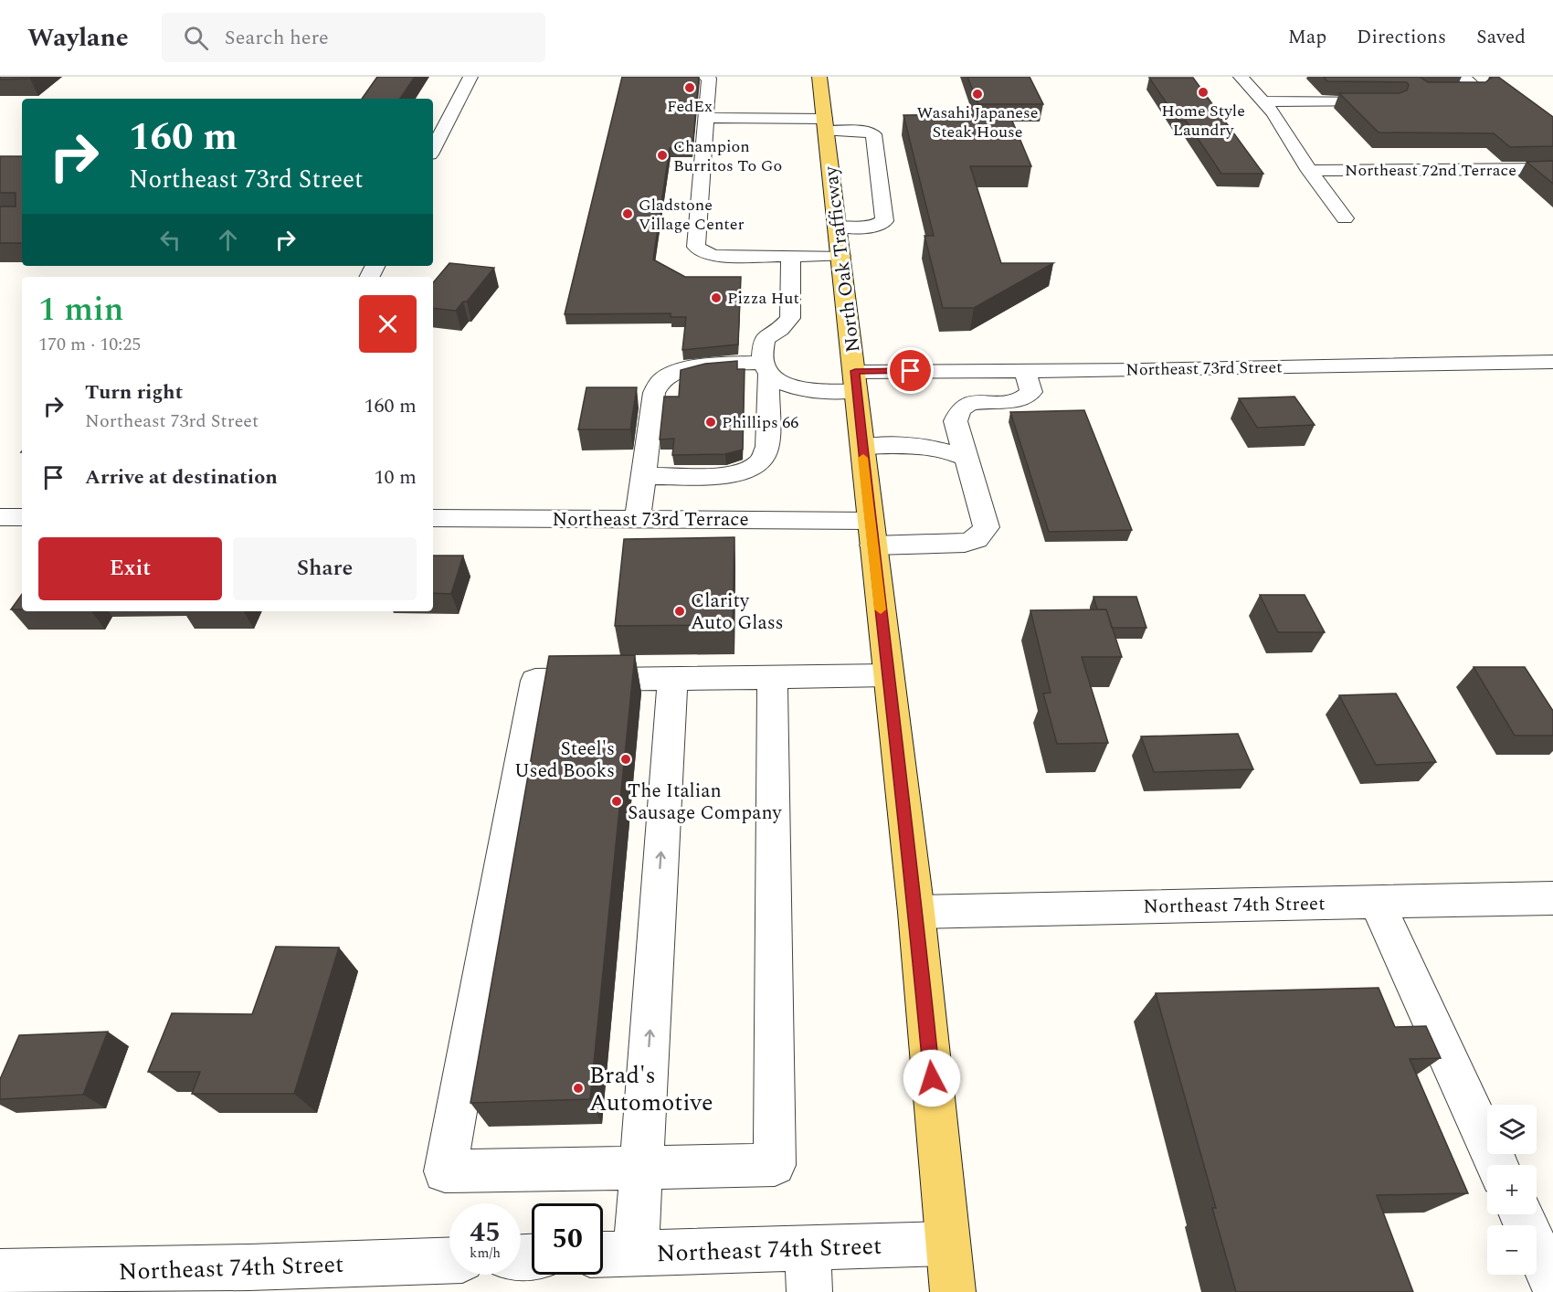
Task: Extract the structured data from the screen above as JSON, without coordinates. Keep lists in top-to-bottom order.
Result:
{
  "streets": {
    "main road": ["North Oak Trafficway"],
    "street": [
      "Northeast 72nd Terrace",
      "Northeast 73rd Street",
      "Northeast 73rd Terrace",
      "Northeast 74th Street"
    ]
  },
  "crossings": [
    ["North Oak Trafficway", "Northeast 73rd Street"],
    ["North Oak Trafficway", "Northeast 73rd Terrace"],
    ["North Oak Trafficway", "Northeast 74th Street"],
    ["Northeast 73rd Street", "Northeast 73rd Terrace"]
  ],
  "places": [
    "FedEx",
    "Home Style Laundry",
    "Wasahi Japanese Steak House",
    "Champion Burritos To Go",
    "Gladstone Village Center",
    "Pizza Hut",
    "Phillips 66",
    "Clarity Auto Glass",
    "Steel's Used Books",
    "The Italian Sausage Company",
    "Brad's Automotive"
  ],
  "page": {
    "header": "Waylane",
    "search": "Search here",
    "nav": ["Map", "Directions", "Saved"],
    "turn": ["160 m", "Northeast 73rd Street"],
    "heading": ["1 min", "170 m · 10:25"],
    "list": [
      {
        "name": "Turn right",
        "note": "Northeast 73rd Street",
        "value": "160 m"
      },
      {
        "name": "Arrive at destination",
        "value": "10 m"
      }
    ],
    "buttons": ["Exit", "Share"],
    "map_buttons": ["+", "−"],
    "speed": "45 km/h",
    "limit": "50"
  }
}
